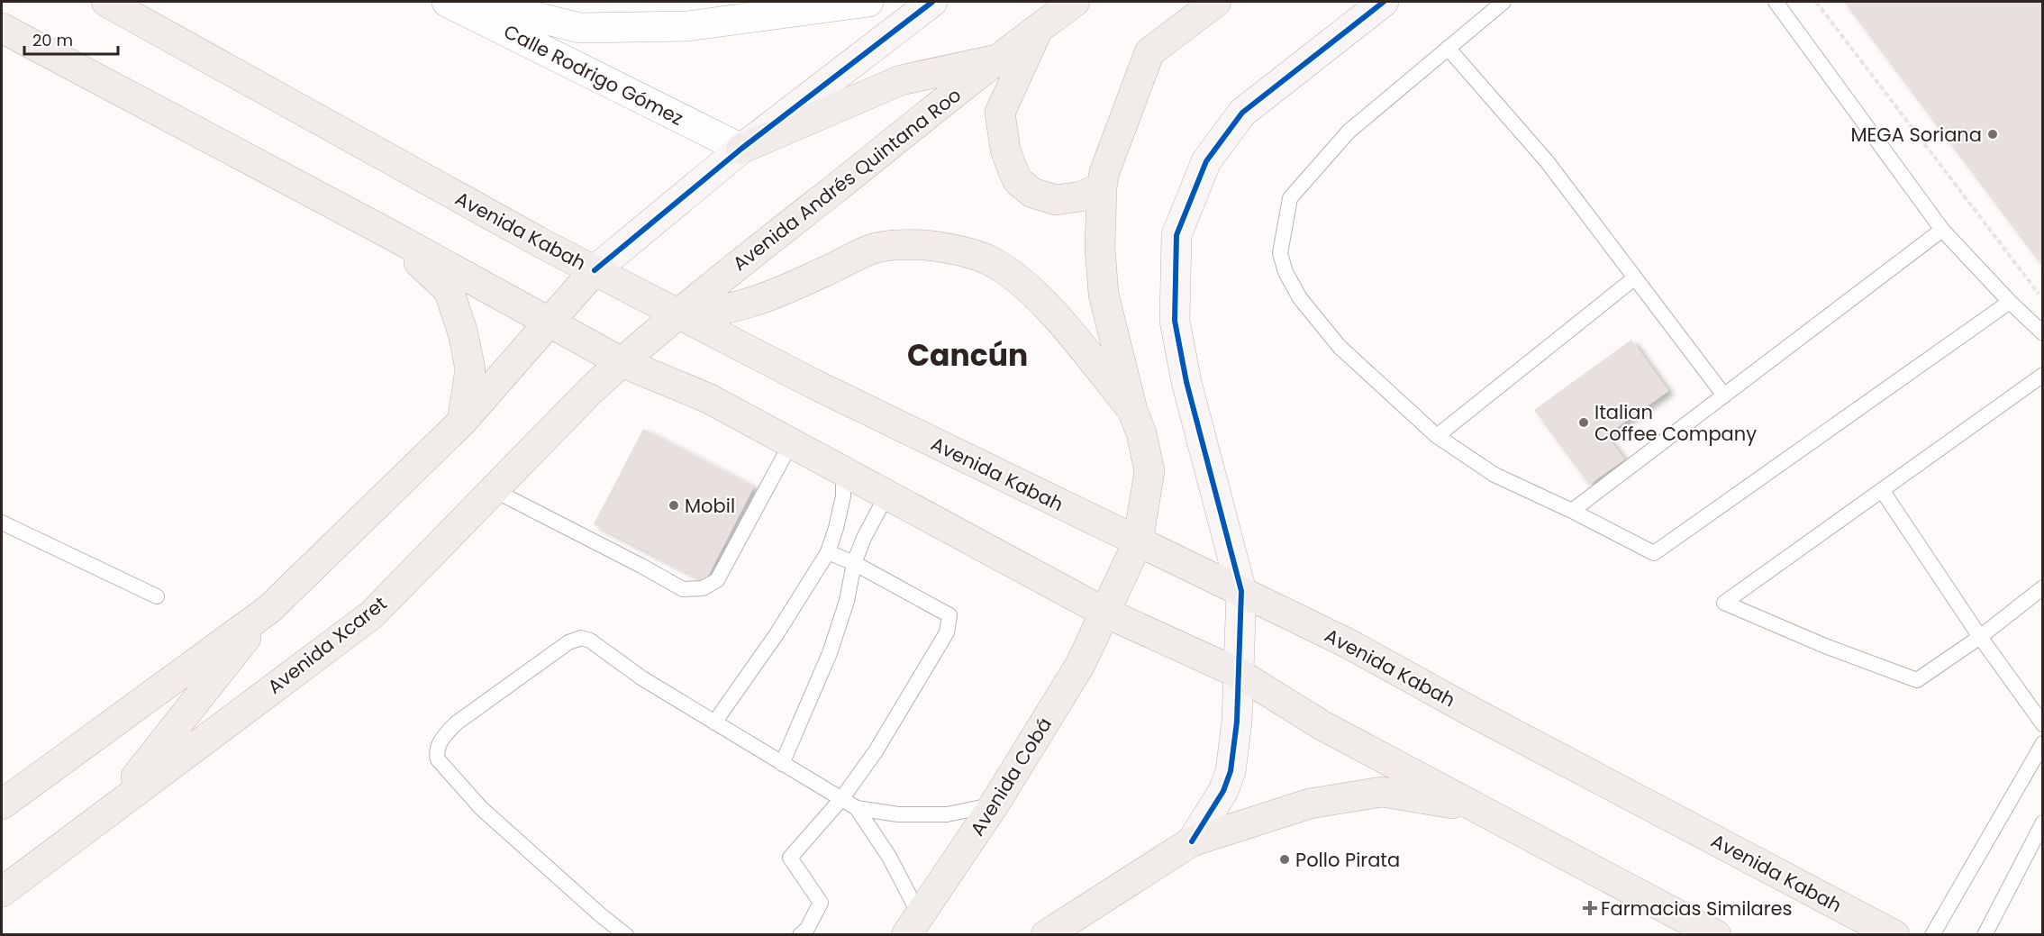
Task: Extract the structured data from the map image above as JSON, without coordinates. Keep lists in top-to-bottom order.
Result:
{
  "streets": {
    "main road": [
      "Avenida Andrés Quintana Roo",
      "Avenida Kabah",
      "Avenida Xcaret",
      "Avenida Cobá"
    ],
    "street": ["Calle Rodrigo Gómez"]
  },
  "crossings": [
    ["Avenida Andrés Quintana Roo", "Avenida Kabah"],
    ["Avenida Andrés Quintana Roo", "Avenida Xcaret"]
  ],
  "districts": ["Cancún"],
  "places": {
    "other": [
      "MEGA Soriana",
      "Italian Coffee Company",
      "Mobil",
      "Pollo Pirata"
    ],
    "health": ["Farmacias Similares"]
  },
  "scale_bar": "20 m"
}
